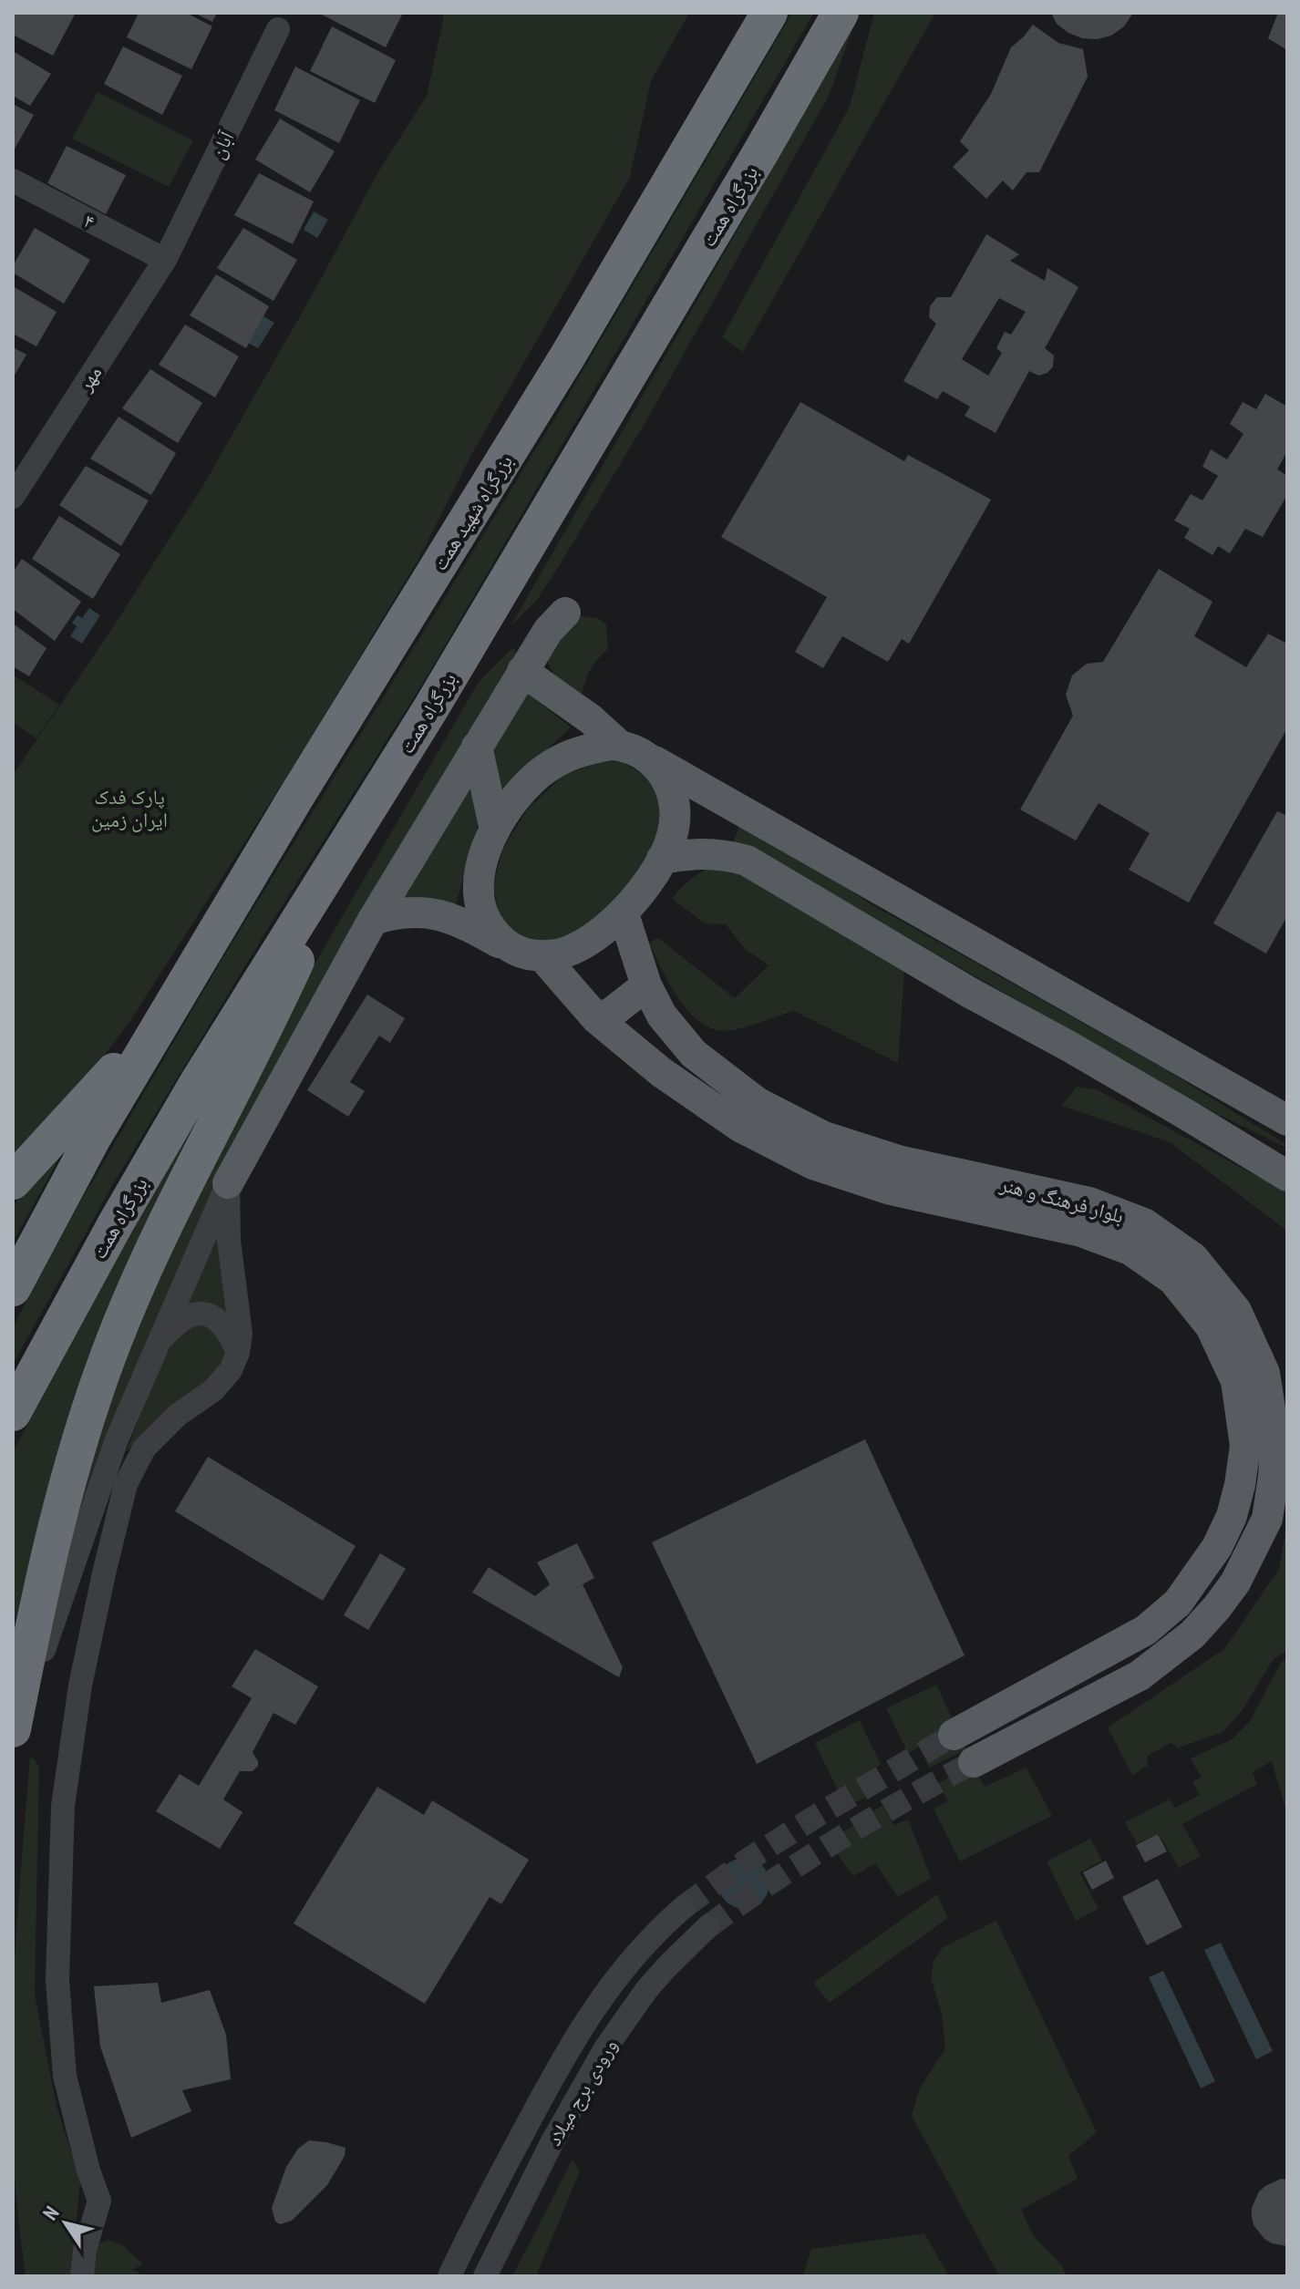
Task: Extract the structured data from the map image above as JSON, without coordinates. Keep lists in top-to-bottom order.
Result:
{
  "streets": {
    "highway": ["بزرگراه همت", "بزرگراه شهید همت"],
    "main road": ["بلوار فرهنگ و هنر"],
    "street": [
      "آبان",
      "۴",
      "مهر",
      "ورودی برج میلاد"
    ]
  },
  "crossings": [
    ["آبان", "۴"],
    ["آبان", "مهر"],
    ["۴", "مهر"]
  ],
  "parks": ["پارک فدک ایران زمین"],
  "north": "top left"
}
